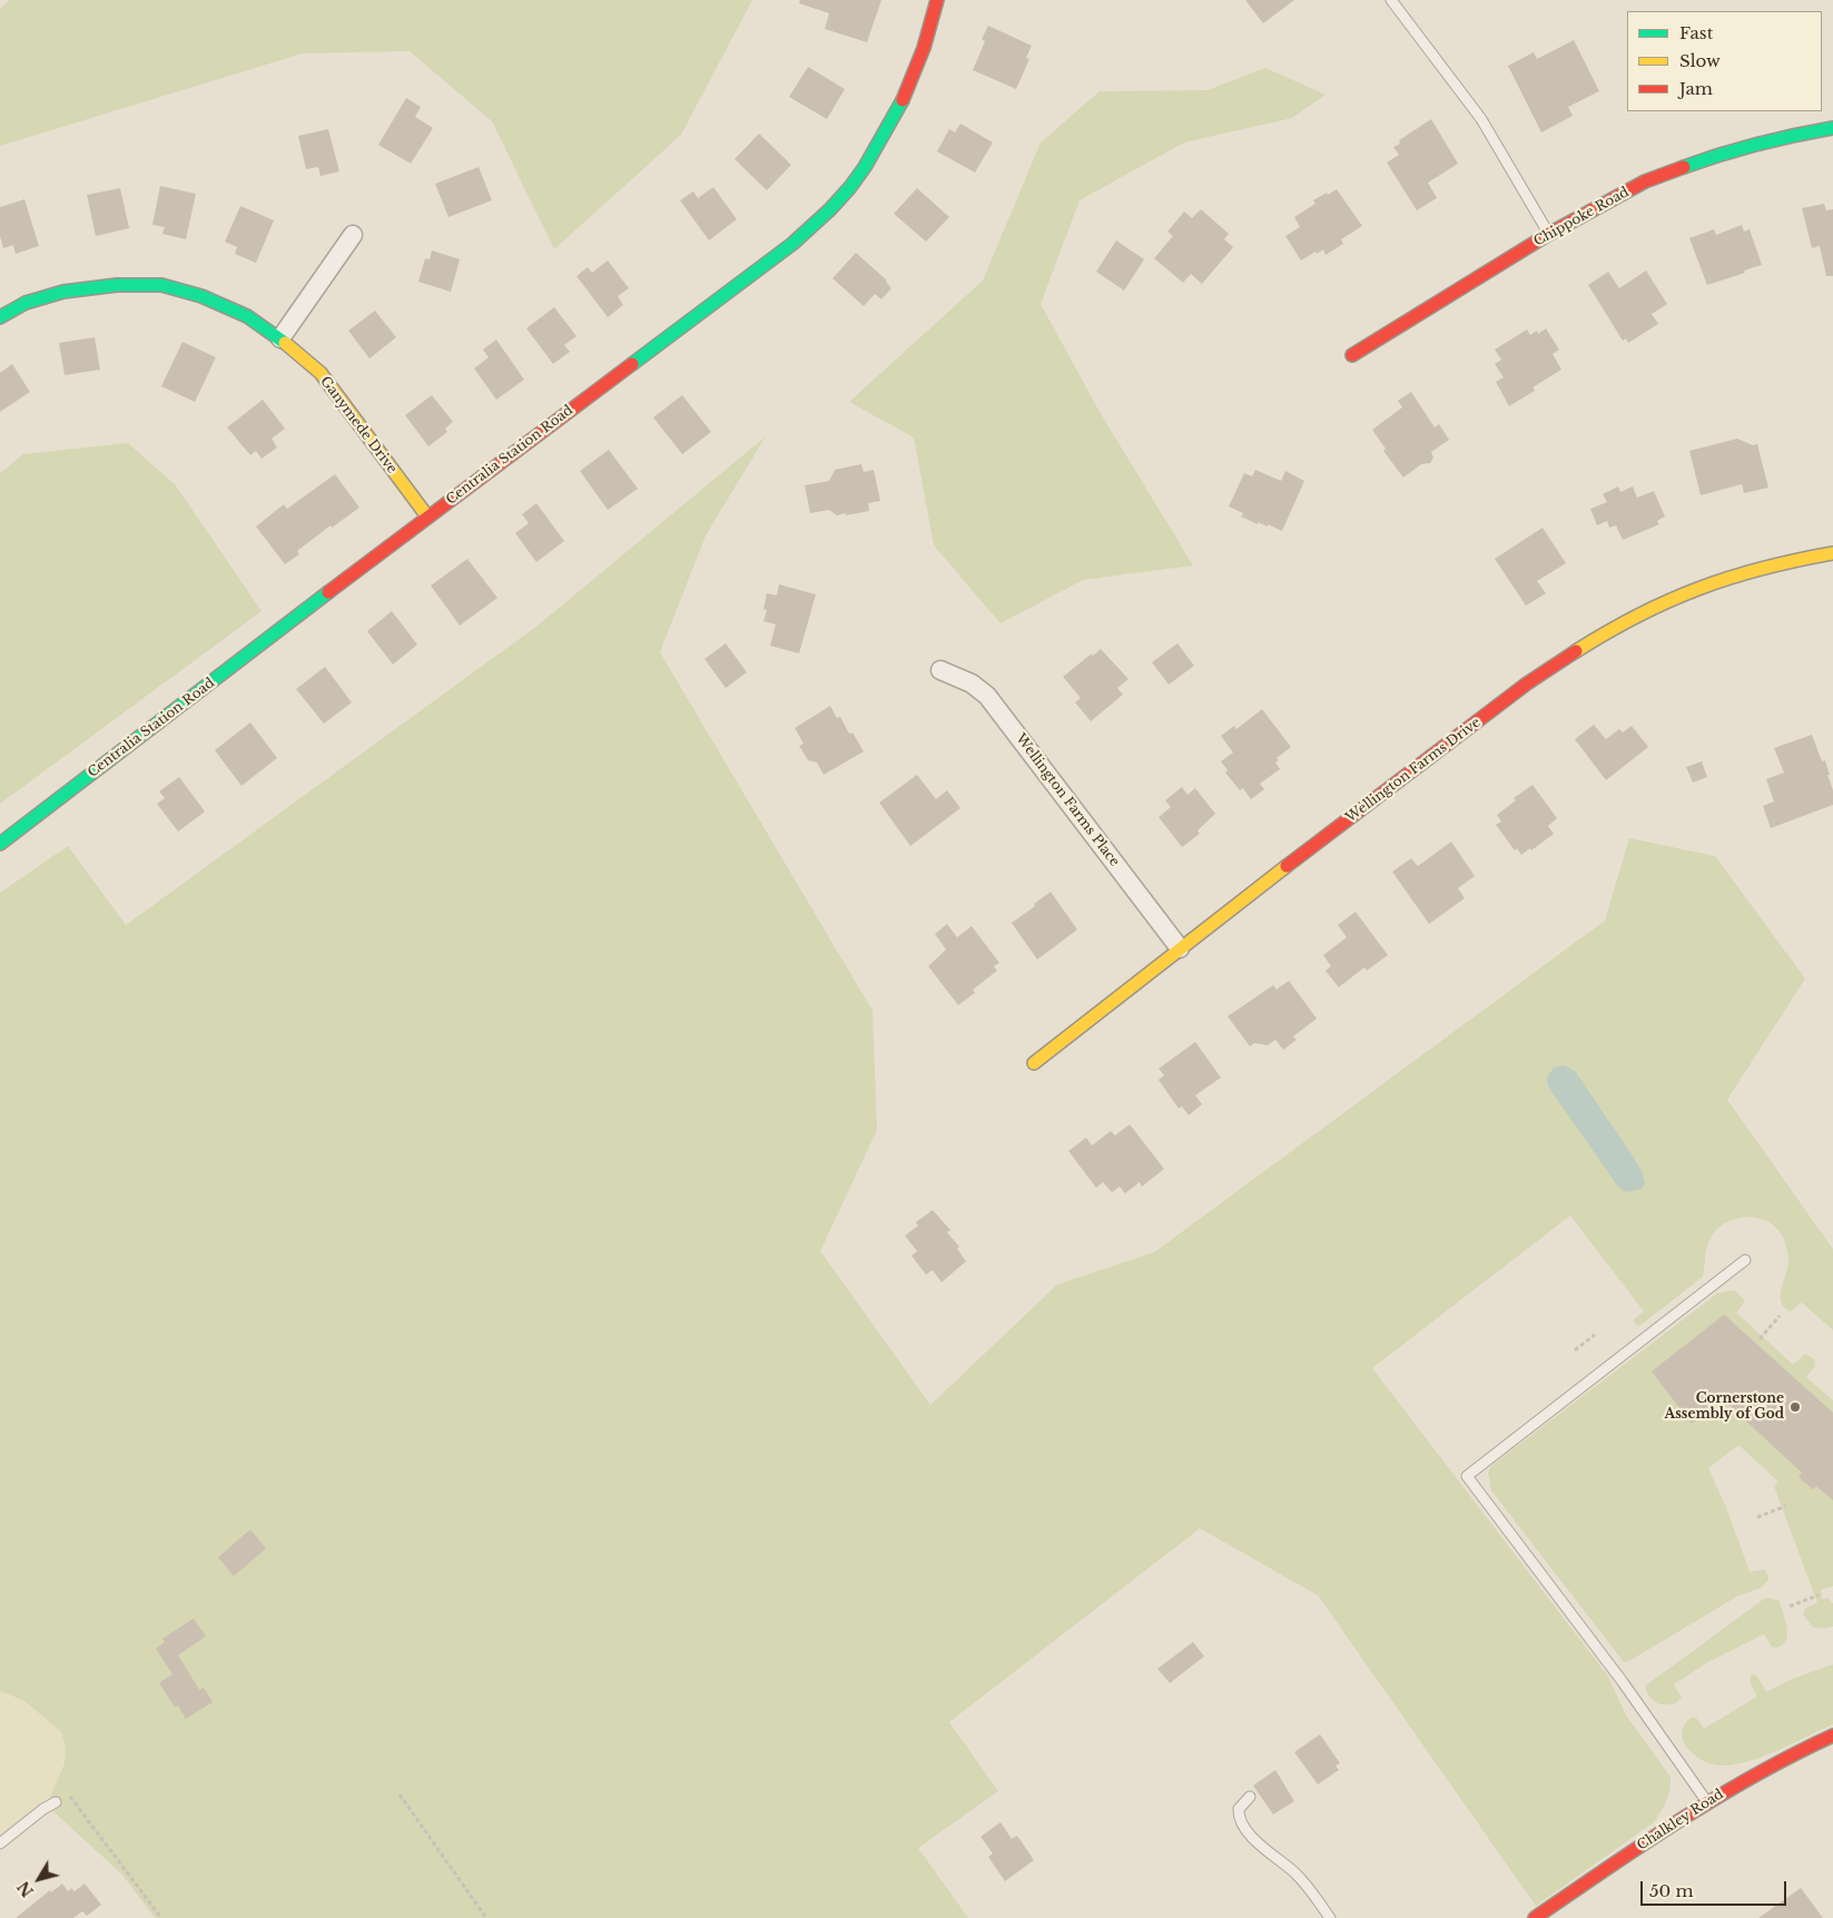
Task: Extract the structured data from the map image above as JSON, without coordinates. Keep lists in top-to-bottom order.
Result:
{
  "streets": {
    "street": [
      "Chippoke Road",
      "Ganymede Drive",
      "Centralia Station Road",
      "Wellington Farms Drive",
      "Wellington Farms Place",
      "Chalkley Road"
    ]
  },
  "crossings": [
    ["Ganymede Drive", "Centralia Station Road"],
    ["Wellington Farms Drive", "Wellington Farms Place"]
  ],
  "places": ["Cornerstone Assembly of God"],
  "legend": ["Fast", "Slow", "Jam"],
  "scale_bar": "50 m",
  "north": "bottom left"
}
